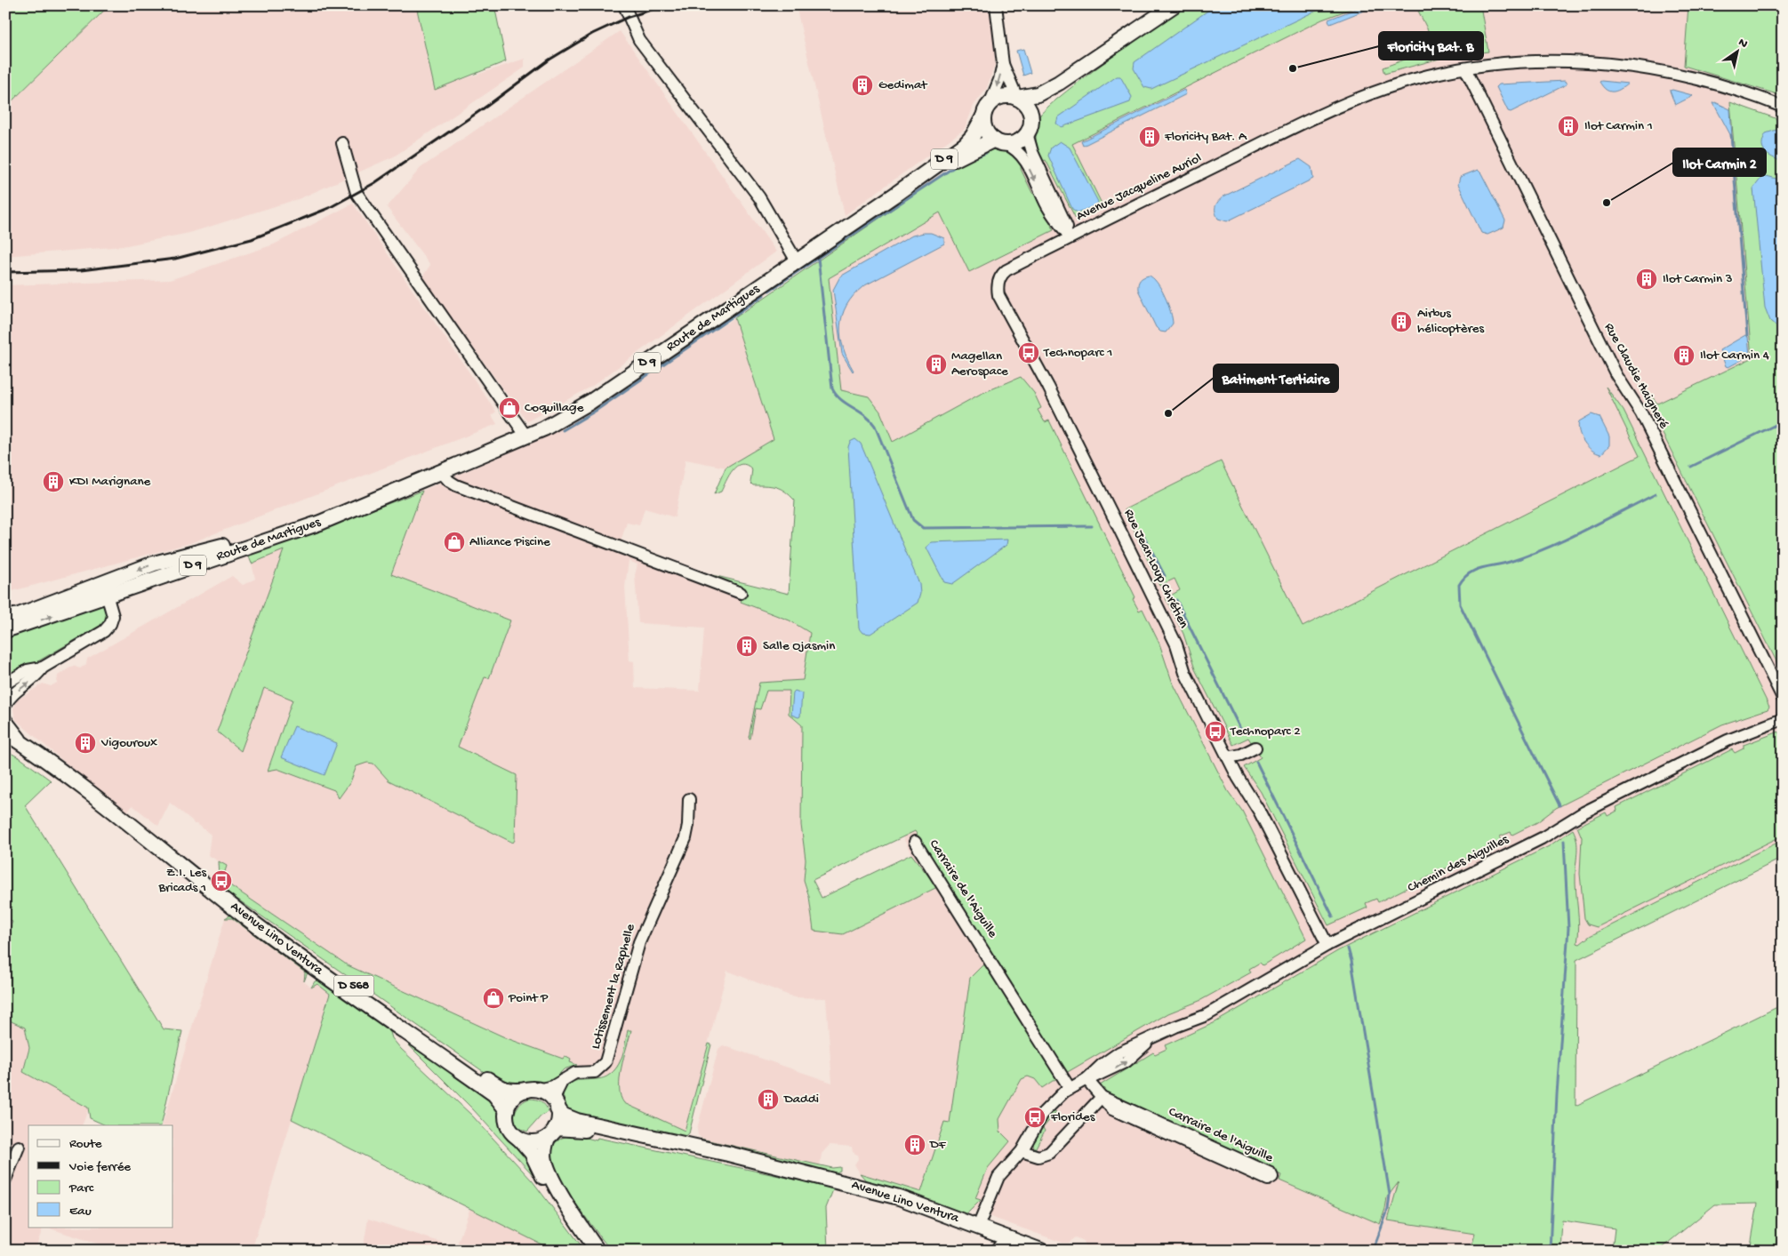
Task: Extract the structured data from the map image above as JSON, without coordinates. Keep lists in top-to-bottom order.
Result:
{
  "streets": {
    "main road": [
      "D 9",
      "Route de Martigues",
      "Avenue Lino Ventura",
      "D 568"
    ],
    "street": [
      "Avenue Jacqueline Auriol",
      "Rue Claudie Haigneré",
      "Rue Jean-Loup Chrétien",
      "Chemin des Aiguilles",
      "Carraire de l'Aiguille",
      "Lotissement la Raphelle"
    ]
  },
  "crossings": [
    ["Avenue Jacqueline Auriol", "Route de Martigues"],
    ["Avenue Jacqueline Auriol", "Rue Claudie Haigneré"],
    ["Avenue Jacqueline Auriol", "Rue Jean-Loup Chrétien"],
    ["Rue Jean-Loup Chrétien", "Chemin des Aiguilles"],
    ["Chemin des Aiguilles", "Carraire de l'Aiguille"],
    ["Avenue Lino Ventura", "D 568"],
    ["Avenue Lino Ventura", "Lotissement la Raphelle"]
  ],
  "places": {
    "other": ["Floricity Bat. B", "Ilot Carmin 2", "Batiment Tertiaire"],
    "building": [
      "Gedimat",
      "Ilot Carmin 1",
      "Floricity Bat. A",
      "Ilot Carmin 3",
      "Airbus hélicoptères",
      "Ilot Carmin 4",
      "Magellan Aerospace",
      "KDI Marignane",
      "Salle Ojasmin",
      "Vigouroux",
      "Daddi",
      "DF"
    ],
    "bus stop": [
      "Technoparc 1",
      "Technoparc 2",
      "Z.I. Les Bricads 1",
      "Florides"
    ],
    "shop": ["Coquillage", "Alliance Piscine", "Point P"]
  },
  "legend": [
    "Route",
    "Voie ferrée",
    "Parc",
    "Eau"
  ],
  "north": "top right"
}
